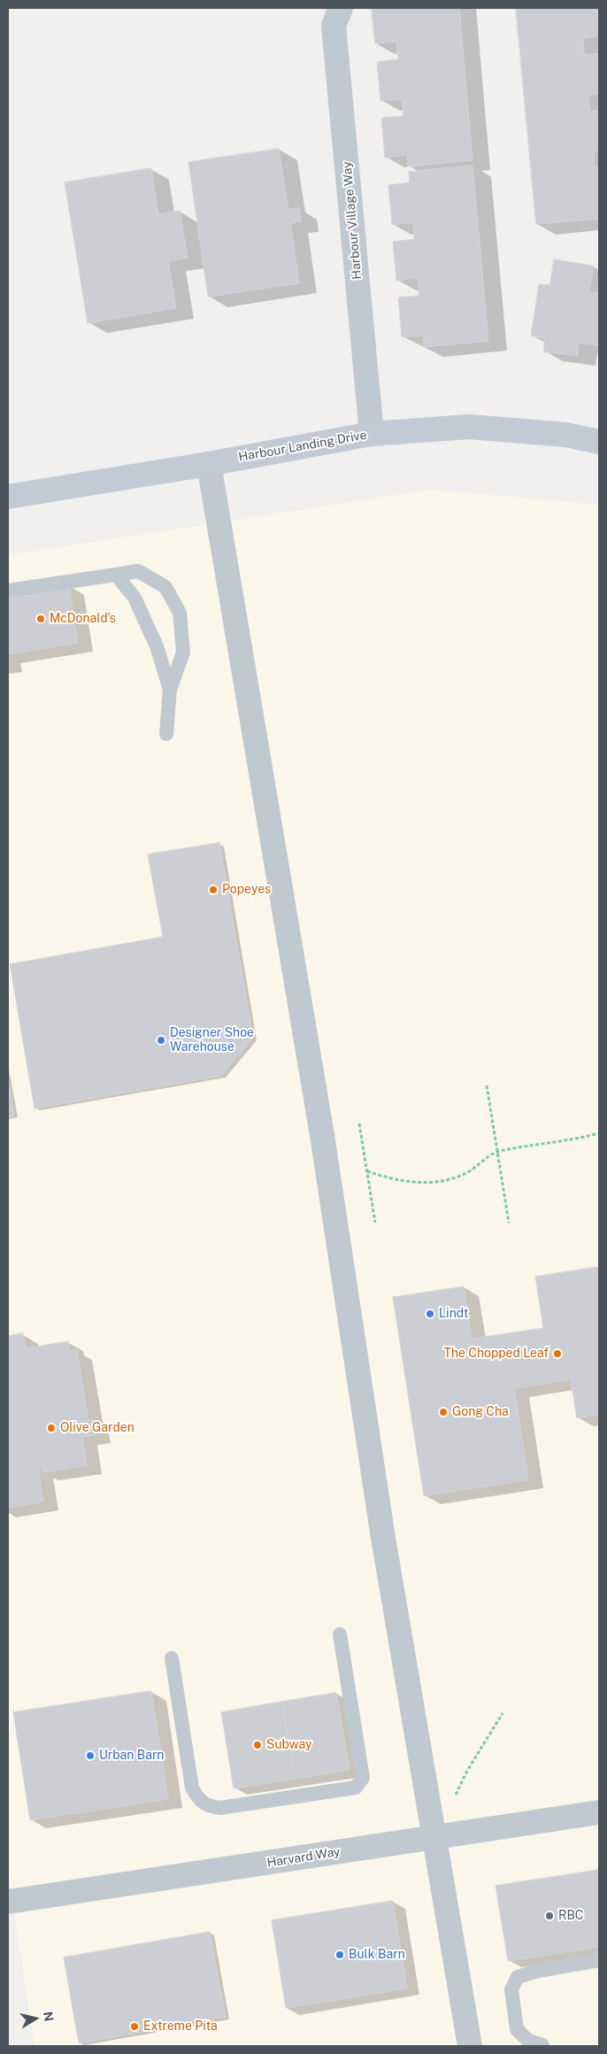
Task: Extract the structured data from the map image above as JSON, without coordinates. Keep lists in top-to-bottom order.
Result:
{
  "streets": {
    "street": ["Harbour Village Way", "Harbour Landing Drive", "Harvard Way"]
  },
  "crossings": [
    ["Harbour Village Way", "Harbour Landing Drive"]
  ],
  "places": [
    "McDonald's",
    "Popeyes",
    "Designer Shoe Warehouse",
    "Lindt",
    "The Chopped Leaf",
    "Gong Cha",
    "Olive Garden",
    "Subway",
    "Urban Barn",
    "RBC",
    "Bulk Barn",
    "Extreme Pita"
  ],
  "north": "right"
}
